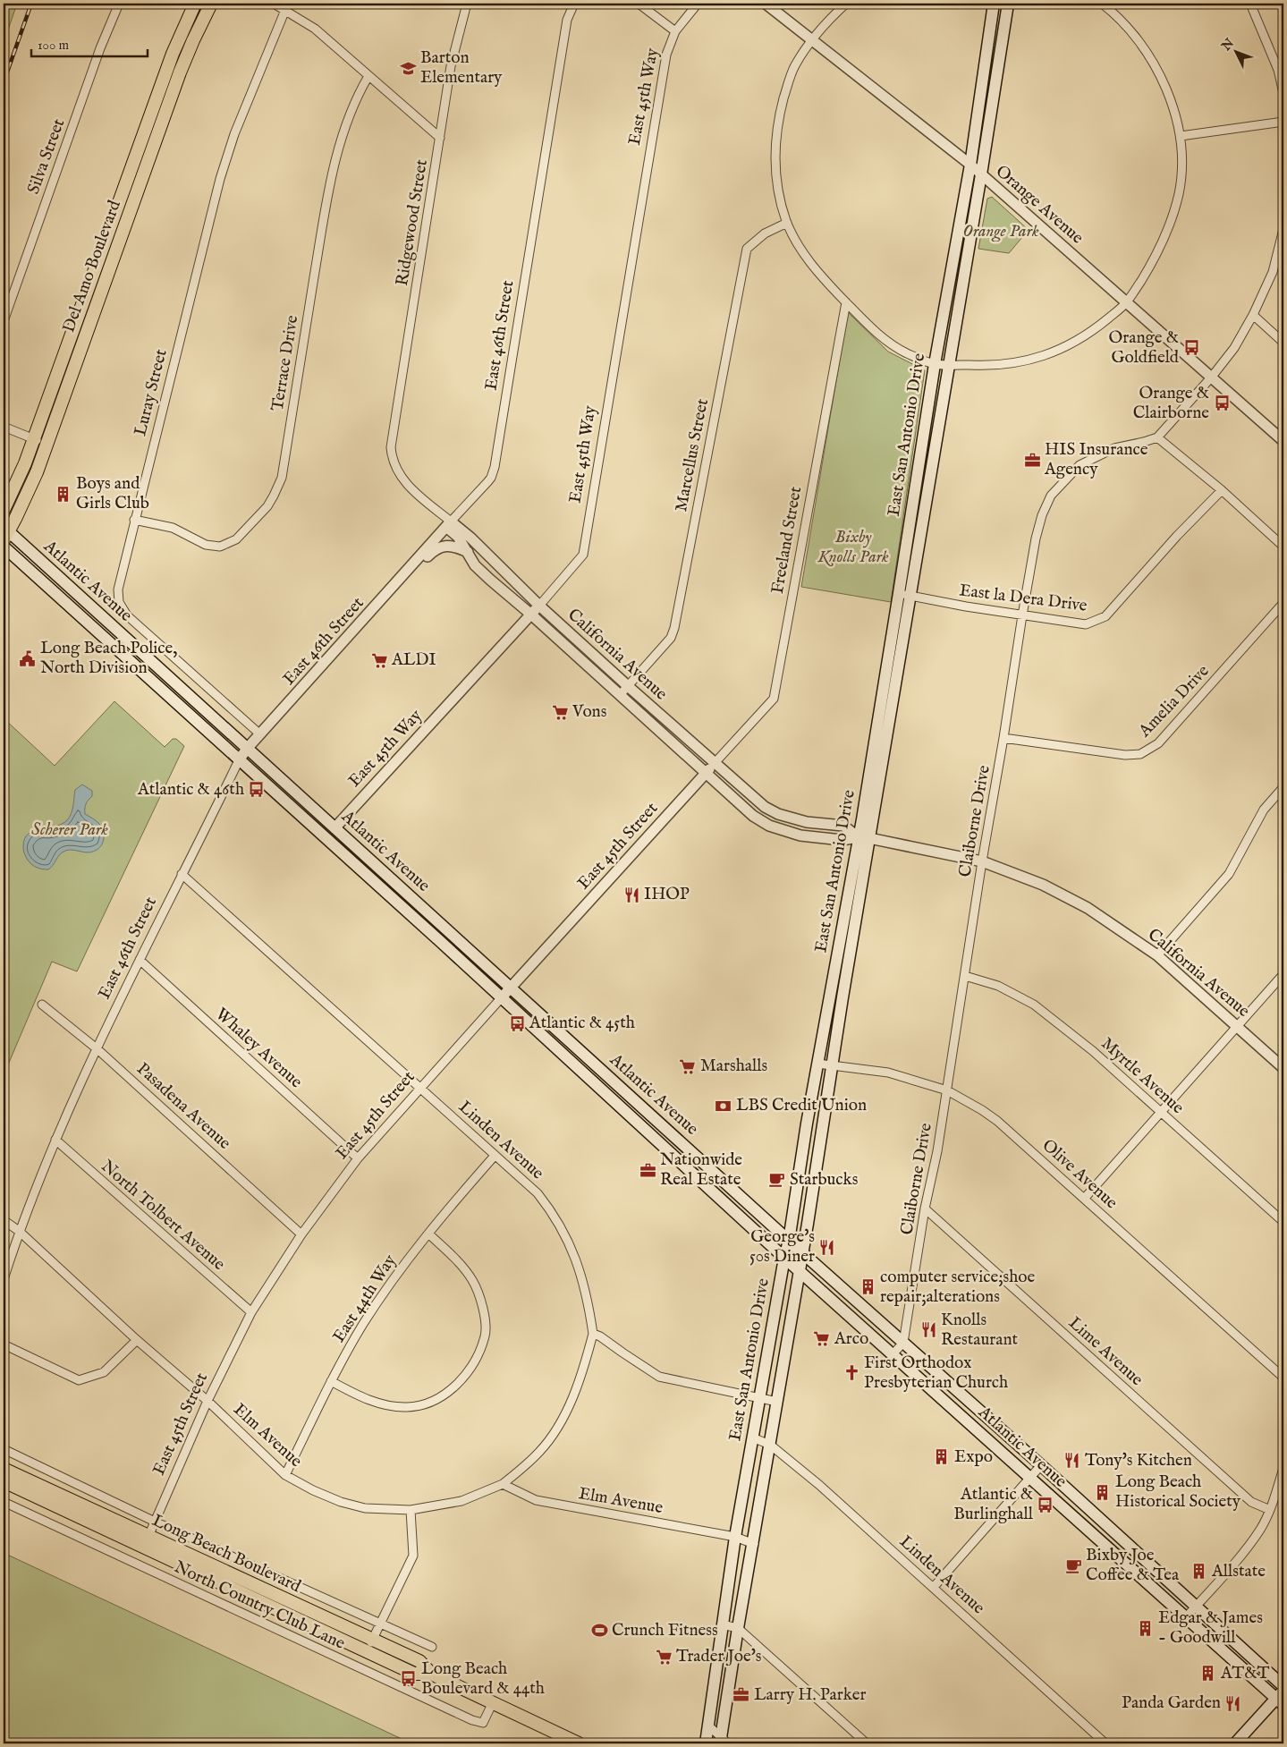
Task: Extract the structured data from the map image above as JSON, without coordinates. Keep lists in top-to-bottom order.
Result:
{
  "streets": {
    "main road": [
      "Del Amo Boulevard",
      "East San Antonio Drive",
      "Atlantic Avenue",
      "Long Beach Boulevard"
    ],
    "street": [
      "East 45th Way",
      "Silva Street",
      "Orange Avenue",
      "Ridgewood Street",
      "East 46th Street",
      "Terrace Drive",
      "Luray Street",
      "Marcellus Street",
      "Freeland Street",
      "East la Dera Drive",
      "California Avenue",
      "Amelia Drive",
      "Claiborne Drive",
      "East 45th Street",
      "Whaley Avenue",
      "Myrtle Avenue",
      "Pasadena Avenue",
      "Linden Avenue",
      "Olive Avenue",
      "North Tolbert Avenue",
      "East 44th Way",
      "Lime Avenue",
      "Elm Avenue",
      "North Country Club Lane"
    ]
  },
  "crossings": [
    ["East 45th Way", "Atlantic Avenue"],
    ["East 45th Way", "California Avenue"],
    ["Orange Avenue", "East San Antonio Drive"],
    ["Ridgewood Street", "California Avenue"],
    ["Del Amo Boulevard", "Atlantic Avenue"],
    ["East 46th Street", "Luray Street"],
    ["East 46th Street", "Atlantic Avenue"],
    ["East 46th Street", "California Avenue"],
    ["East 46th Street", "Whaley Avenue"],
    ["East 46th Street", "Pasadena Avenue"],
    ["East 46th Street", "Linden Avenue"],
    ["East 46th Street", "North Tolbert Avenue"],
    ["East 46th Street", "Elm Avenue"],
    ["Terrace Drive", "Luray Street"],
    ["East San Antonio Drive", "Atlantic Avenue"],
    ["East San Antonio Drive", "East la Dera Drive"],
    ["East San Antonio Drive", "California Avenue"],
    ["East San Antonio Drive", "Linden Avenue"],
    ["East San Antonio Drive", "Olive Avenue"],
    ["East San Antonio Drive", "Elm Avenue"],
    ["Marcellus Street", "California Avenue"],
    ["Freeland Street", "California Avenue"],
    ["Freeland Street", "East 45th Street"],
    ["Atlantic Avenue", "Claiborne Drive"],
    ["Atlantic Avenue", "East 45th Street"],
    ["East la Dera Drive", "Claiborne Drive"],
    ["California Avenue", "Claiborne Drive"],
    ["California Avenue", "East 45th Street"],
    ["Amelia Drive", "Claiborne Drive"],
    ["Claiborne Drive", "Myrtle Avenue"],
    ["Claiborne Drive", "Olive Avenue"],
    ["Claiborne Drive", "Lime Avenue"],
    ["East 45th Street", "Whaley Avenue"],
    ["East 45th Street", "Pasadena Avenue"],
    ["East 45th Street", "Linden Avenue"],
    ["East 45th Street", "North Tolbert Avenue"],
    ["East 45th Street", "Elm Avenue"],
    ["East 45th Street", "Long Beach Boulevard"],
    ["Linden Avenue", "East 44th Way"],
    ["East 44th Way", "Elm Avenue"],
    ["Long Beach Boulevard", "North Country Club Lane"]
  ],
  "parks": ["Orange Park", "Bixby Knolls Park", "Scherer Park"],
  "places": {
    "school or university": ["Barton Elementary"],
    "bus stop": [
      "Orange & Goldfield",
      "Orange & Clairborne",
      "Atlantic & 46th",
      "Atlantic & 45th",
      "Atlantic & Burlinghall",
      "Long Beach Boulevard & 44th"
    ],
    "office": ["HIS Insurance Agency", "Nationwide Real Estate", "Larry H. Parker"],
    "building": [
      "Boys and Girls Club",
      "computer service;shoe repair;alterations",
      "Expo",
      "Long Beach Historical Society",
      "Allstate",
      "Edgar & James - Goodwill",
      "AT&T"
    ],
    "public building": ["Long Beach Police, North Division"],
    "supermarket": [
      "ALDI",
      "Vons",
      "Marshalls",
      "Arco",
      "Trader Joe's"
    ],
    "restaurant": [
      "IHOP",
      "George's 50s Diner",
      "Knolls Restaurant",
      "Tony's Kitchen",
      "Panda Garden"
    ],
    "bank": ["LBS Credit Union"],
    "cafe": ["Starbucks", "Bixby Joe Coffee & Tea"],
    "church": ["First Orthodox Presbyterian Church"],
    "sports": ["Crunch Fitness"]
  },
  "scale_bar": "100 m",
  "north": "top left"
}
